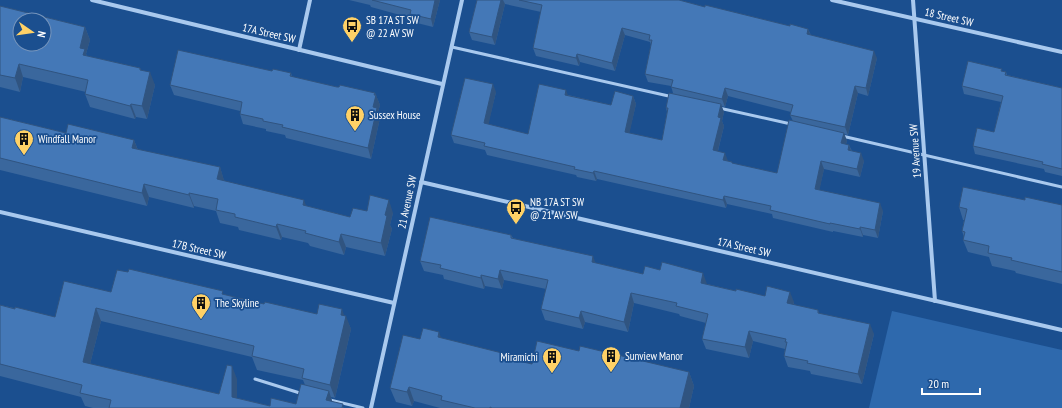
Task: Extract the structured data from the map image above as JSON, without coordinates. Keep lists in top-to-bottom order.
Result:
{
  "streets": {
    "street": [
      "18 Street SW",
      "17A Street SW",
      "19 Avenue SW",
      "21 Avenue SW",
      "17B Street SW"
    ]
  },
  "crossings": [
    ["18 Street SW", "19 Avenue SW"],
    ["17A Street SW", "19 Avenue SW"],
    ["17A Street SW", "21 Avenue SW"],
    ["21 Avenue SW", "17B Street SW"]
  ],
  "places": {
    "bus stop": ["SB 17A ST SW @ 22 AV SW", "NB 17A ST SW @ 21 AV SW"],
    "building": [
      "Sussex House",
      "Windfall Manor",
      "The Skyline",
      "Sunview Manor",
      "Miramichi"
    ]
  },
  "scale_bar": "20 m",
  "north": "right"
}
